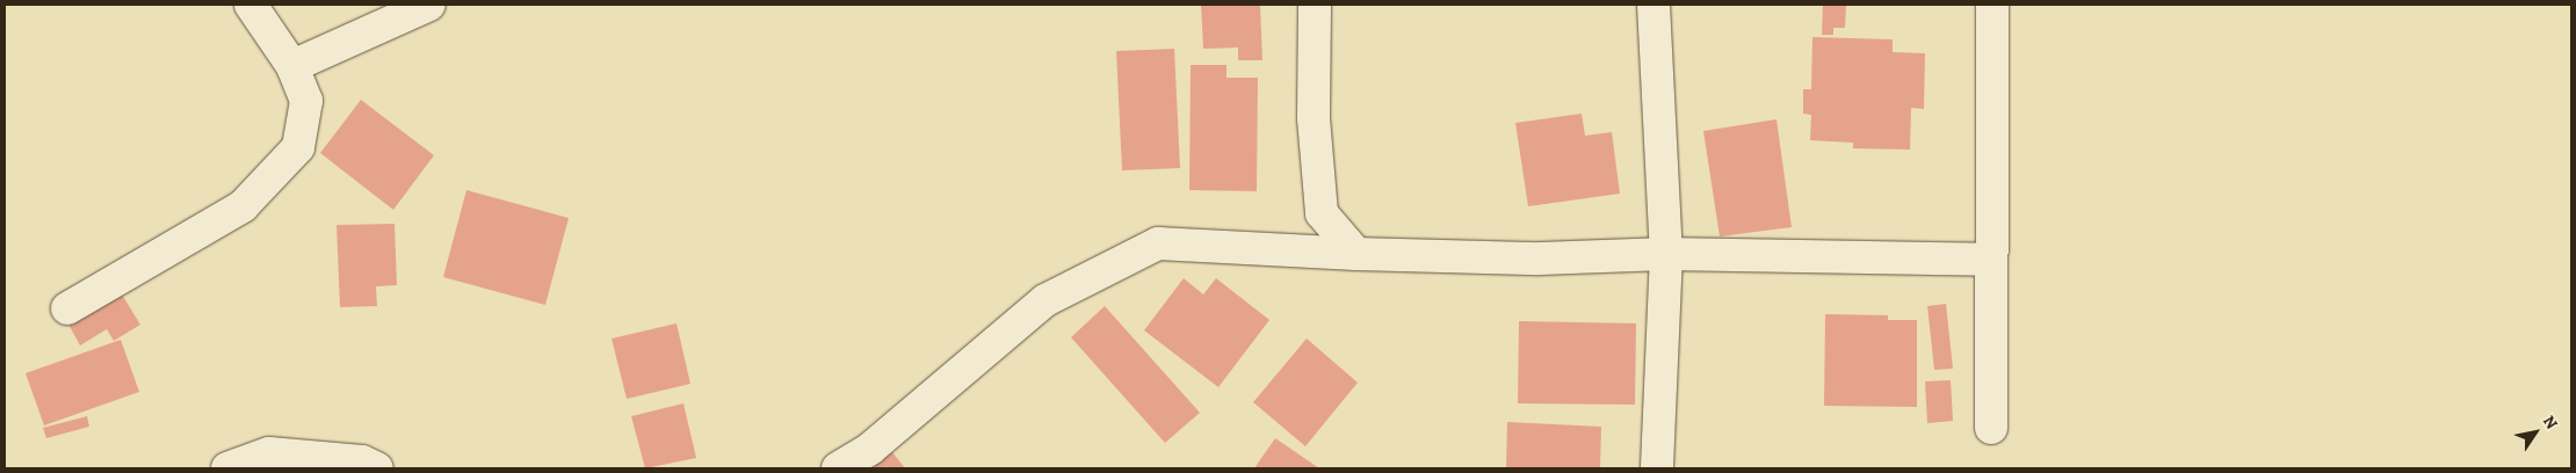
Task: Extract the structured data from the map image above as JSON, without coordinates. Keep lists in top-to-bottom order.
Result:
{
  "north": "top right"
}
